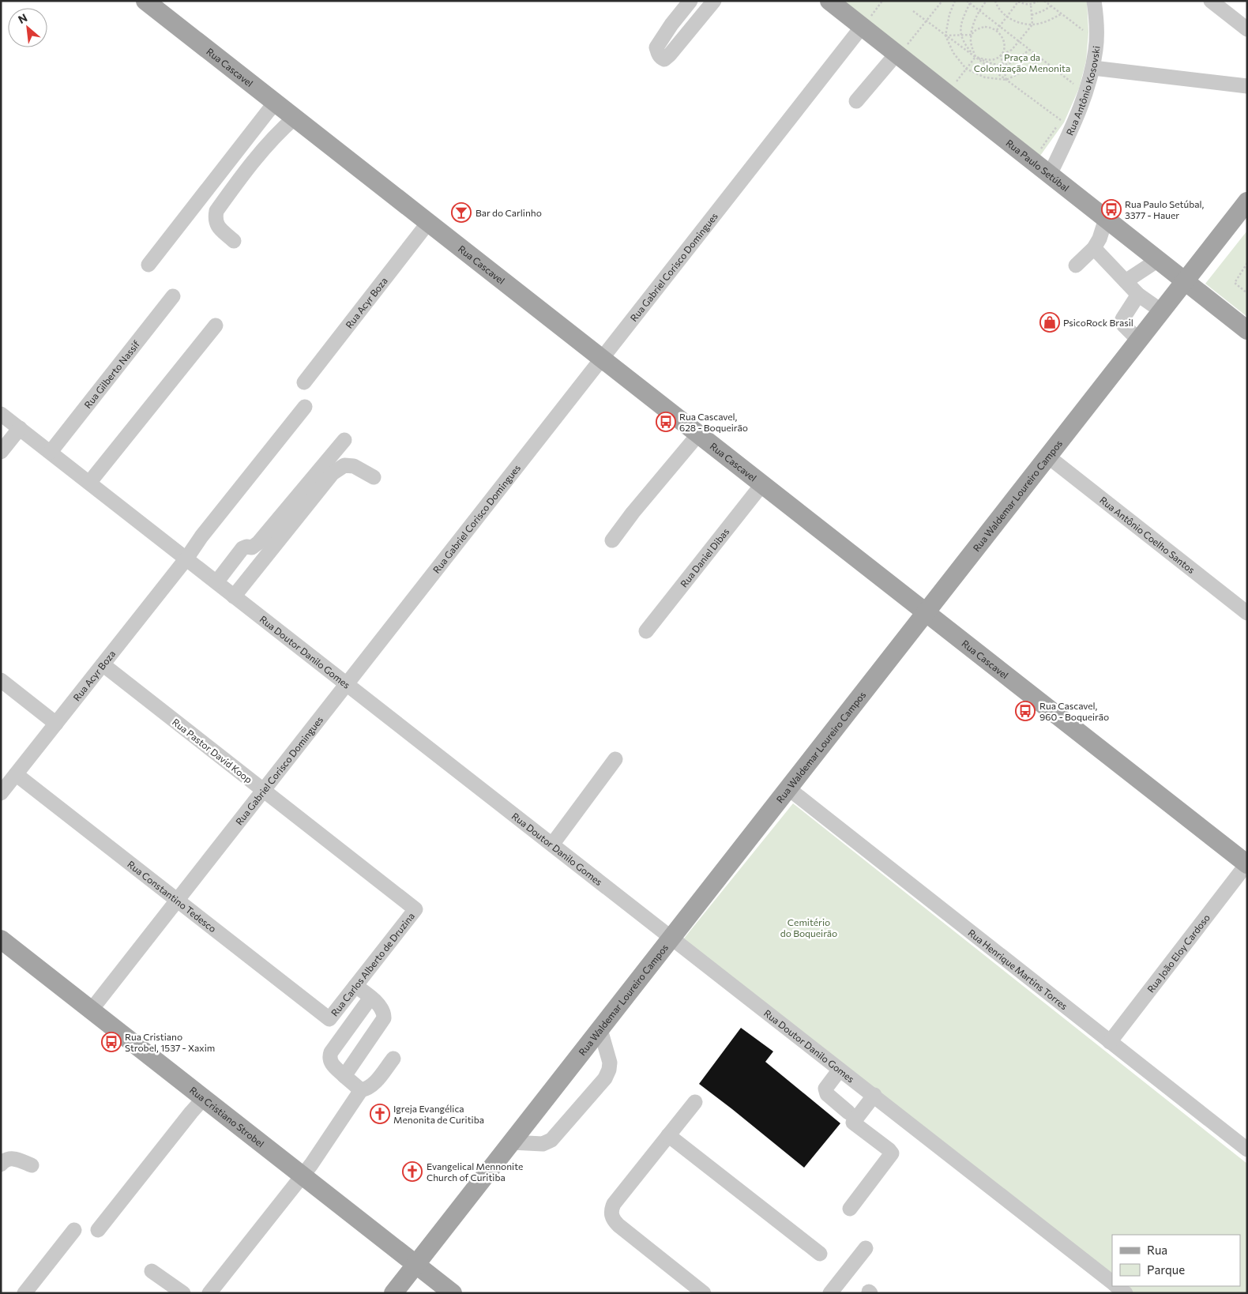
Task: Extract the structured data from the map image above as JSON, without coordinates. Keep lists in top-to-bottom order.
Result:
{
  "streets": {
    "main road": [
      "Rua Cascavel",
      "Rua Paulo Setúbal",
      "Rua Waldemar Loureiro Campos",
      "Rua Cristiano Strobel"
    ],
    "street": [
      "Rua Antônio Kosovski",
      "Rua Gabriel Corisco Domingues",
      "Rua Acyr Boza",
      "Rua Gilberto Nassif",
      "Rua Antônio Coelho Santos",
      "Rua Daniel Dibas",
      "Rua Doutor Danilo Gomes",
      "Rua Pastor David Koop",
      "Rua Constantino Tedesco",
      "Rua João Eloy Cardoso",
      "Rua Carlos Alberto de Druzina",
      "Rua Henrique Martins Torres"
    ]
  },
  "crossings": [
    ["Rua Cascavel", "Rua Gabriel Corisco Domingues"],
    ["Rua Cascavel", "Rua Acyr Boza"],
    ["Rua Cascavel", "Rua Waldemar Loureiro Campos"],
    ["Rua Cascavel", "Rua Daniel Dibas"],
    ["Rua Cascavel", "Rua João Eloy Cardoso"],
    ["Rua Antônio Kosovski", "Rua Paulo Setúbal"],
    ["Rua Paulo Setúbal", "Rua Gabriel Corisco Domingues"],
    ["Rua Paulo Setúbal", "Rua Waldemar Loureiro Campos"],
    ["Rua Gabriel Corisco Domingues", "Rua Doutor Danilo Gomes"],
    ["Rua Gabriel Corisco Domingues", "Rua Pastor David Koop"],
    ["Rua Gabriel Corisco Domingues", "Rua Constantino Tedesco"],
    ["Rua Gabriel Corisco Domingues", "Rua Cristiano Strobel"],
    ["Rua Acyr Boza", "Rua Doutor Danilo Gomes"],
    ["Rua Acyr Boza", "Rua Pastor David Koop"],
    ["Rua Acyr Boza", "Rua Constantino Tedesco"],
    ["Rua Gilberto Nassif", "Rua Doutor Danilo Gomes"],
    ["Rua Waldemar Loureiro Campos", "Rua Antônio Coelho Santos"],
    ["Rua Waldemar Loureiro Campos", "Rua Doutor Danilo Gomes"],
    ["Rua Waldemar Loureiro Campos", "Rua Henrique Martins Torres"],
    ["Rua Waldemar Loureiro Campos", "Rua Cristiano Strobel"],
    ["Rua Pastor David Koop", "Rua Carlos Alberto de Druzina"],
    ["Rua Constantino Tedesco", "Rua Carlos Alberto de Druzina"],
    ["Rua João Eloy Cardoso", "Rua Henrique Martins Torres"]
  ],
  "parks": ["Praça da Colonização Menonita", "Cemitério do Boqueirão"],
  "places": {
    "bus stop": [
      "Rua Paulo Setúbal, 3377 - Hauer",
      "Rua Cascavel, 628 - Boqueirão",
      "Rua Cascavel, 960 - Boqueirão",
      "Rua Cristiano Strobel, 1537 - Xaxim"
    ],
    "bar": ["Bar do Carlinho"],
    "shop": ["PsicoRock Brasil"],
    "church": ["Igreja Evangélica Menonita de Curitiba", "Evangelical Mennonite Church of Curitiba"]
  },
  "legend": ["Rua", "Parque"],
  "north": "top left"
}
